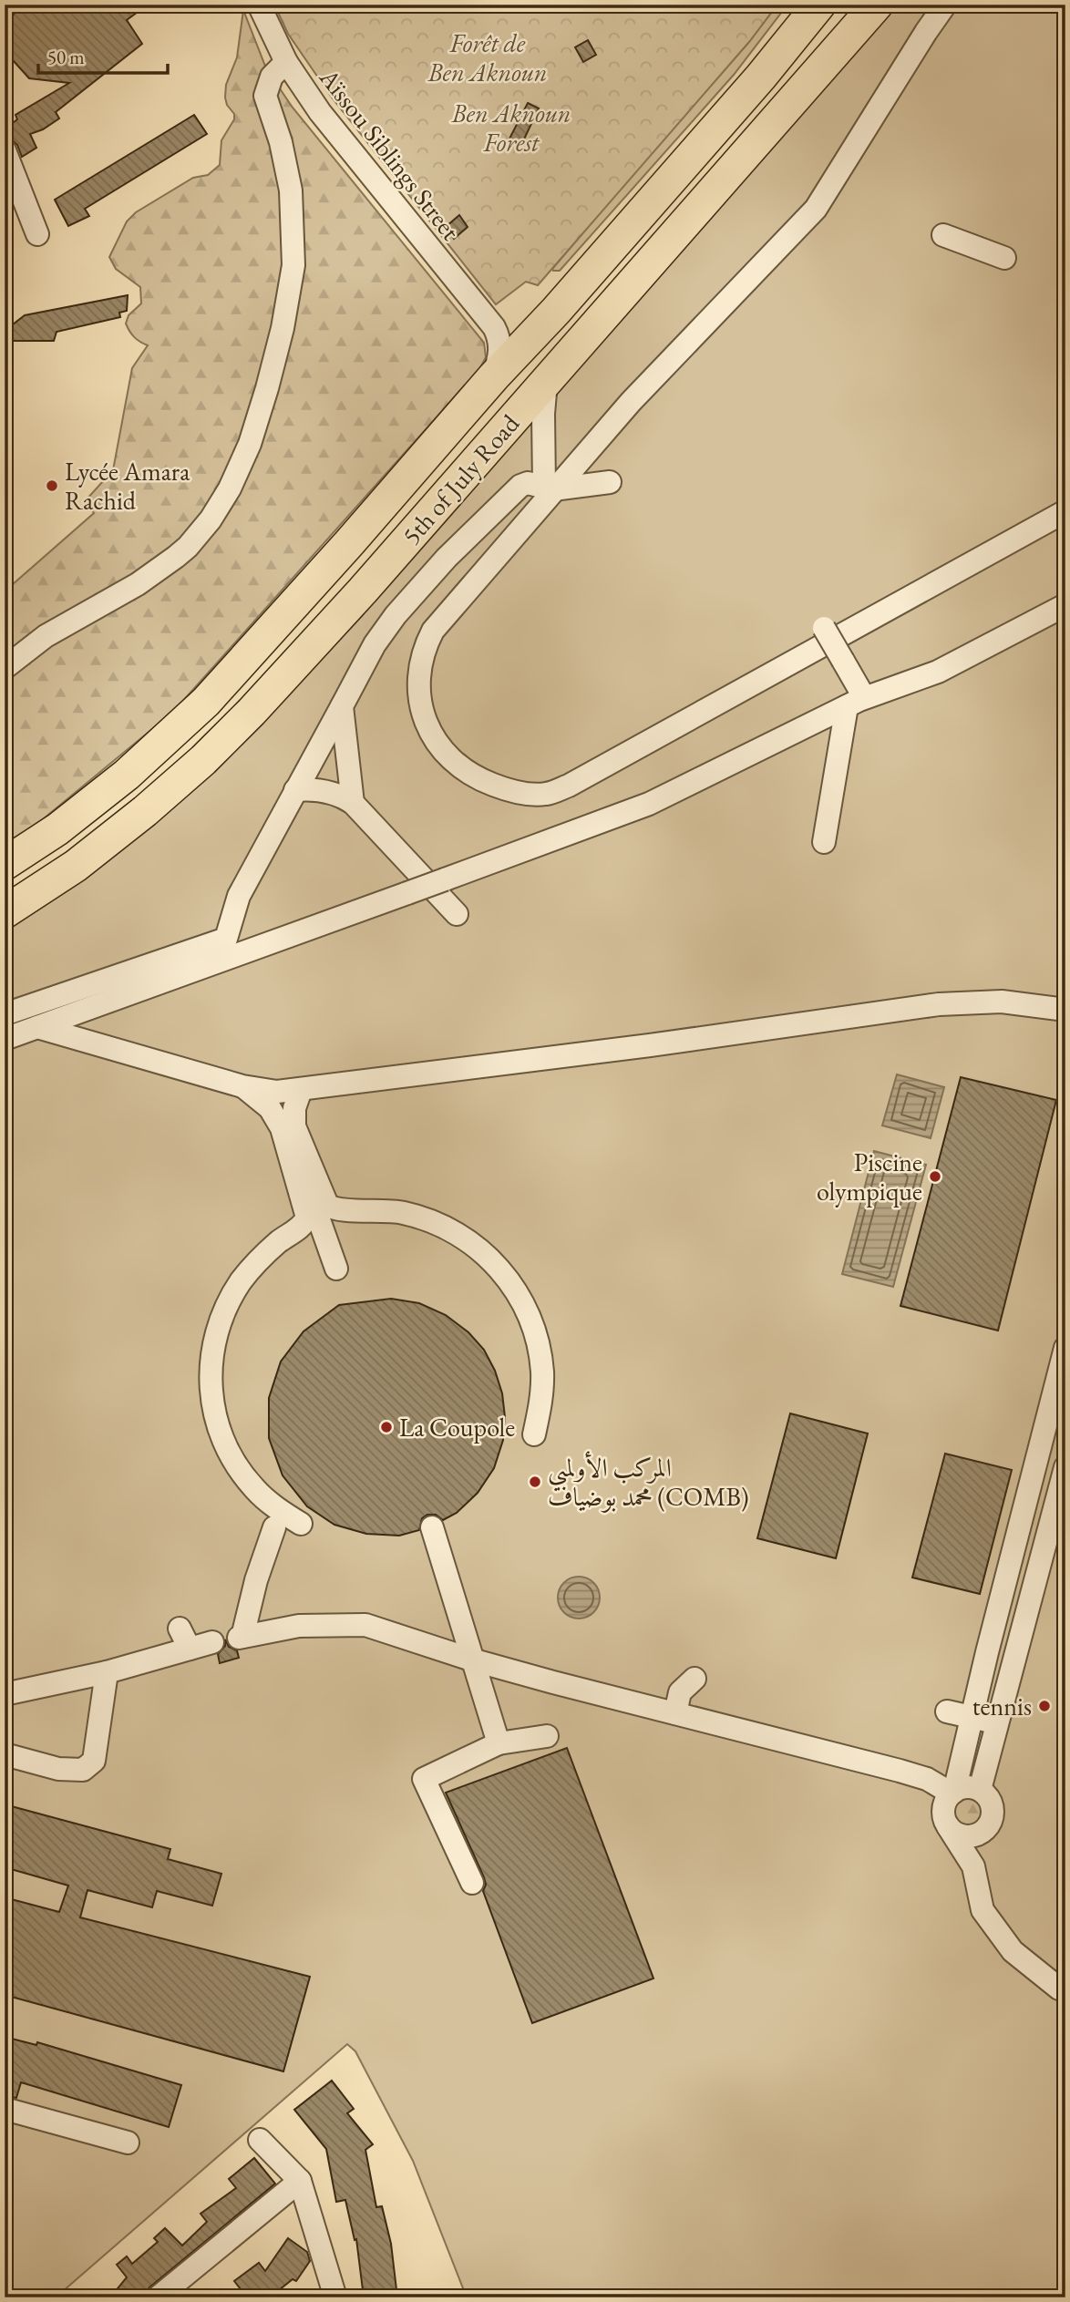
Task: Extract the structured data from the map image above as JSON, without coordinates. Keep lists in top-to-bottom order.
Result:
{
  "streets": {
    "highway": ["5th of July Road"],
    "street": ["Aïssou Siblings Street"]
  },
  "parks": ["Forêt de Ben Aknoun", "Ben Aknoun Forest"],
  "places": [
    "Lycée Amara Rachid",
    "Piscine olympique",
    "La Coupole",
    "المركب الأولمبي محمد بوضياف (COMB)",
    "tennis"
  ],
  "scale_bar": "50 m"
}
